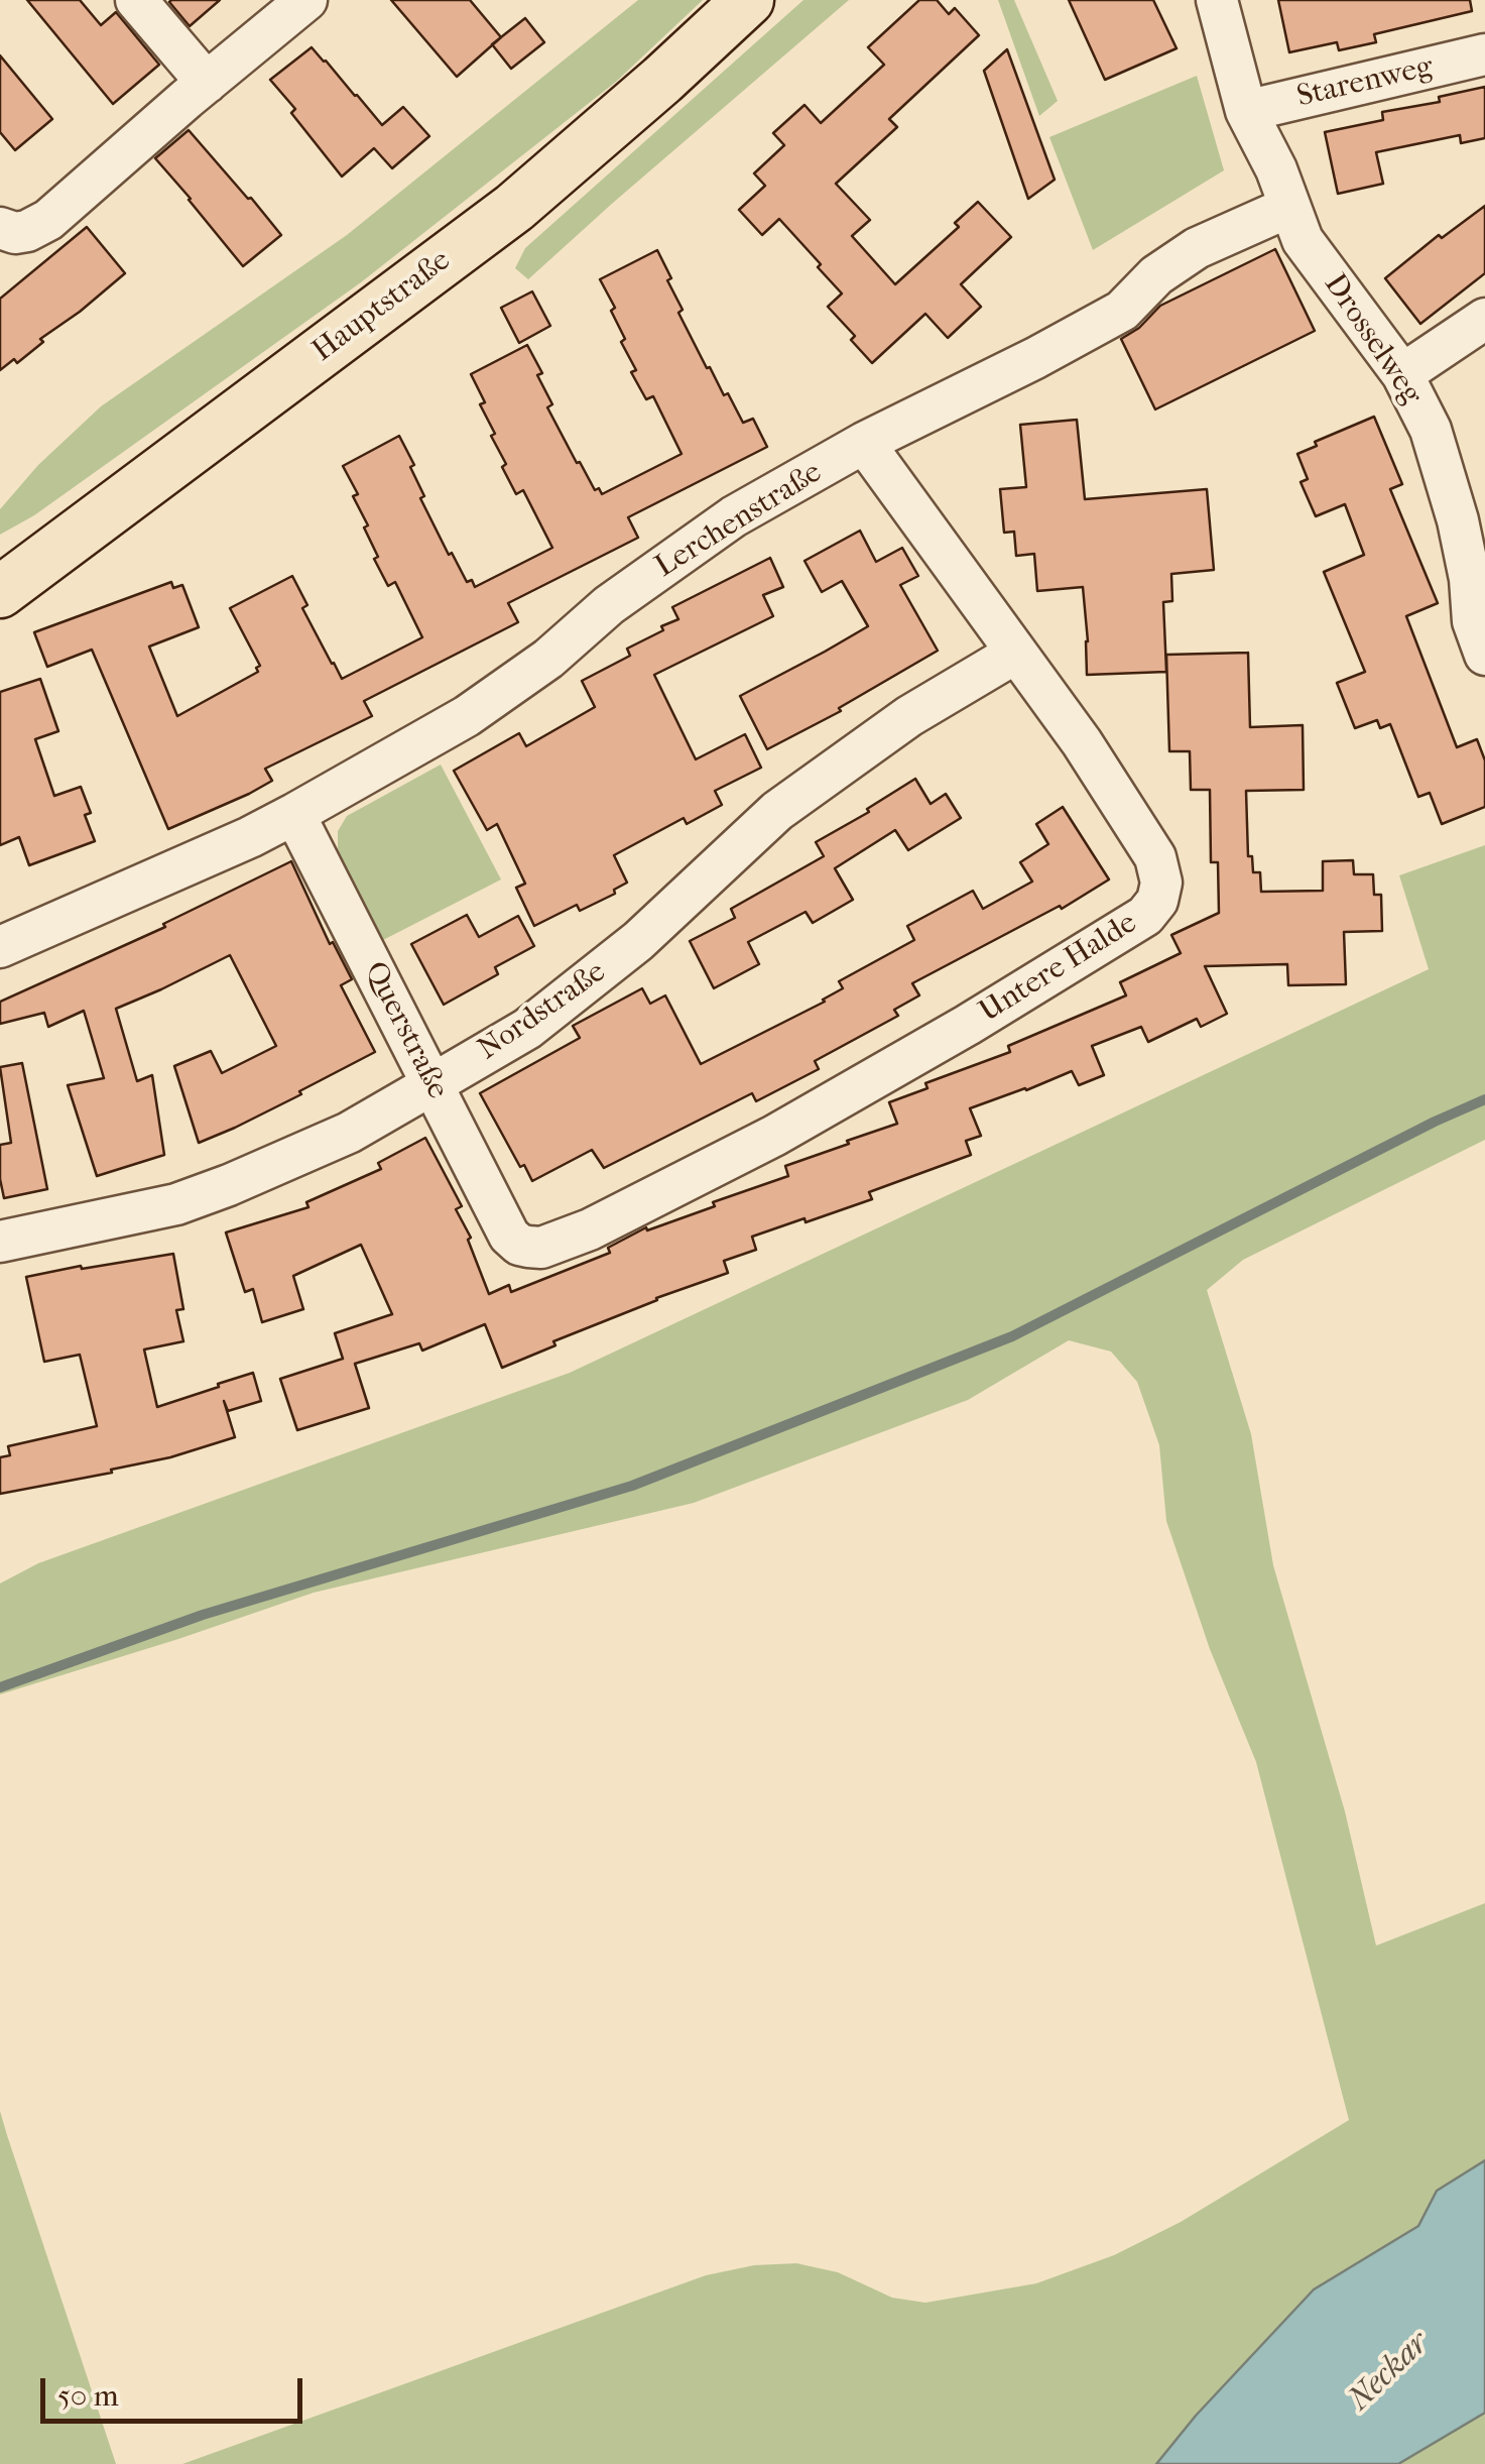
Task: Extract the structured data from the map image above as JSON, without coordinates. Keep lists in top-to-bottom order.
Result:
{
  "streets": {
    "main road": ["Hauptstraße"],
    "street": [
      "Starenweg",
      "Drosselweg",
      "Lerchenstraße",
      "Untere Halde",
      "Nordstraße",
      "Querstraße"
    ]
  },
  "crossings": [
    ["Drosselweg", "Lerchenstraße"],
    ["Lerchenstraße", "Untere Halde"],
    ["Lerchenstraße", "Querstraße"],
    ["Untere Halde", "Nordstraße"],
    ["Untere Halde", "Querstraße"],
    ["Nordstraße", "Querstraße"]
  ],
  "water": ["Neckar"],
  "scale_bar": "50 m"
}
